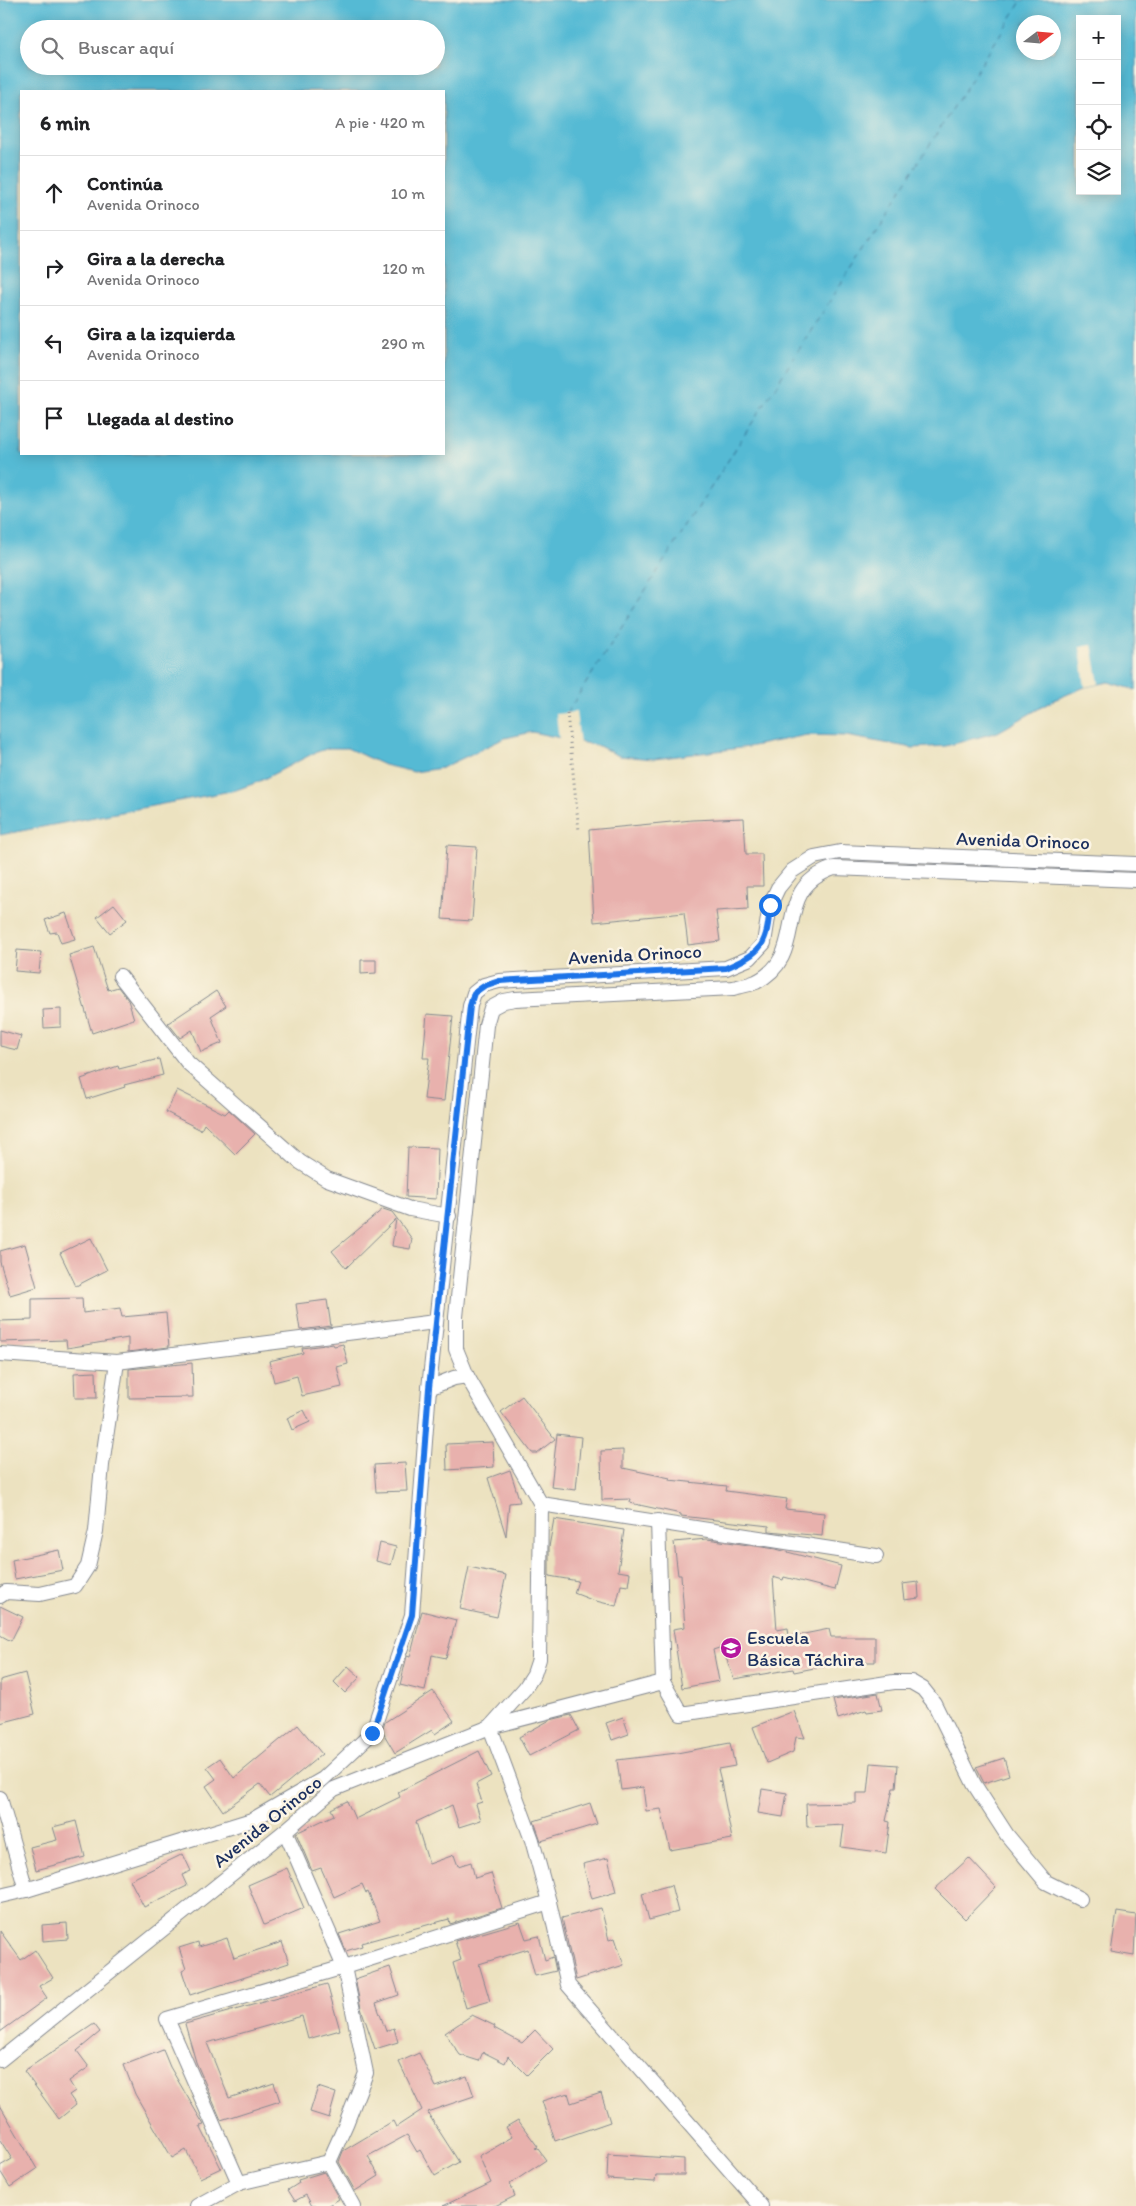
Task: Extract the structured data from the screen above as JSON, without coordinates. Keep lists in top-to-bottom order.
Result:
{
  "streets": {
    "street": ["Avenida Orinoco"]
  },
  "places": {
    "school or university": ["Escuela Básica Táchira"]
  },
  "north": "right",
  "page": {
    "map_buttons": ["+", "−"],
    "search": "Buscar aquí",
    "heading": ["6 min", "A pie · 420 m"],
    "list": [
      ["Continúa", "Avenida Orinoco", "10 m"],
      ["Gira a la derecha", "Avenida Orinoco", "120 m"],
      ["Gira a la izquierda", "Avenida Orinoco", "290 m"],
      "Llegada al destino"
    ]
  }
}
